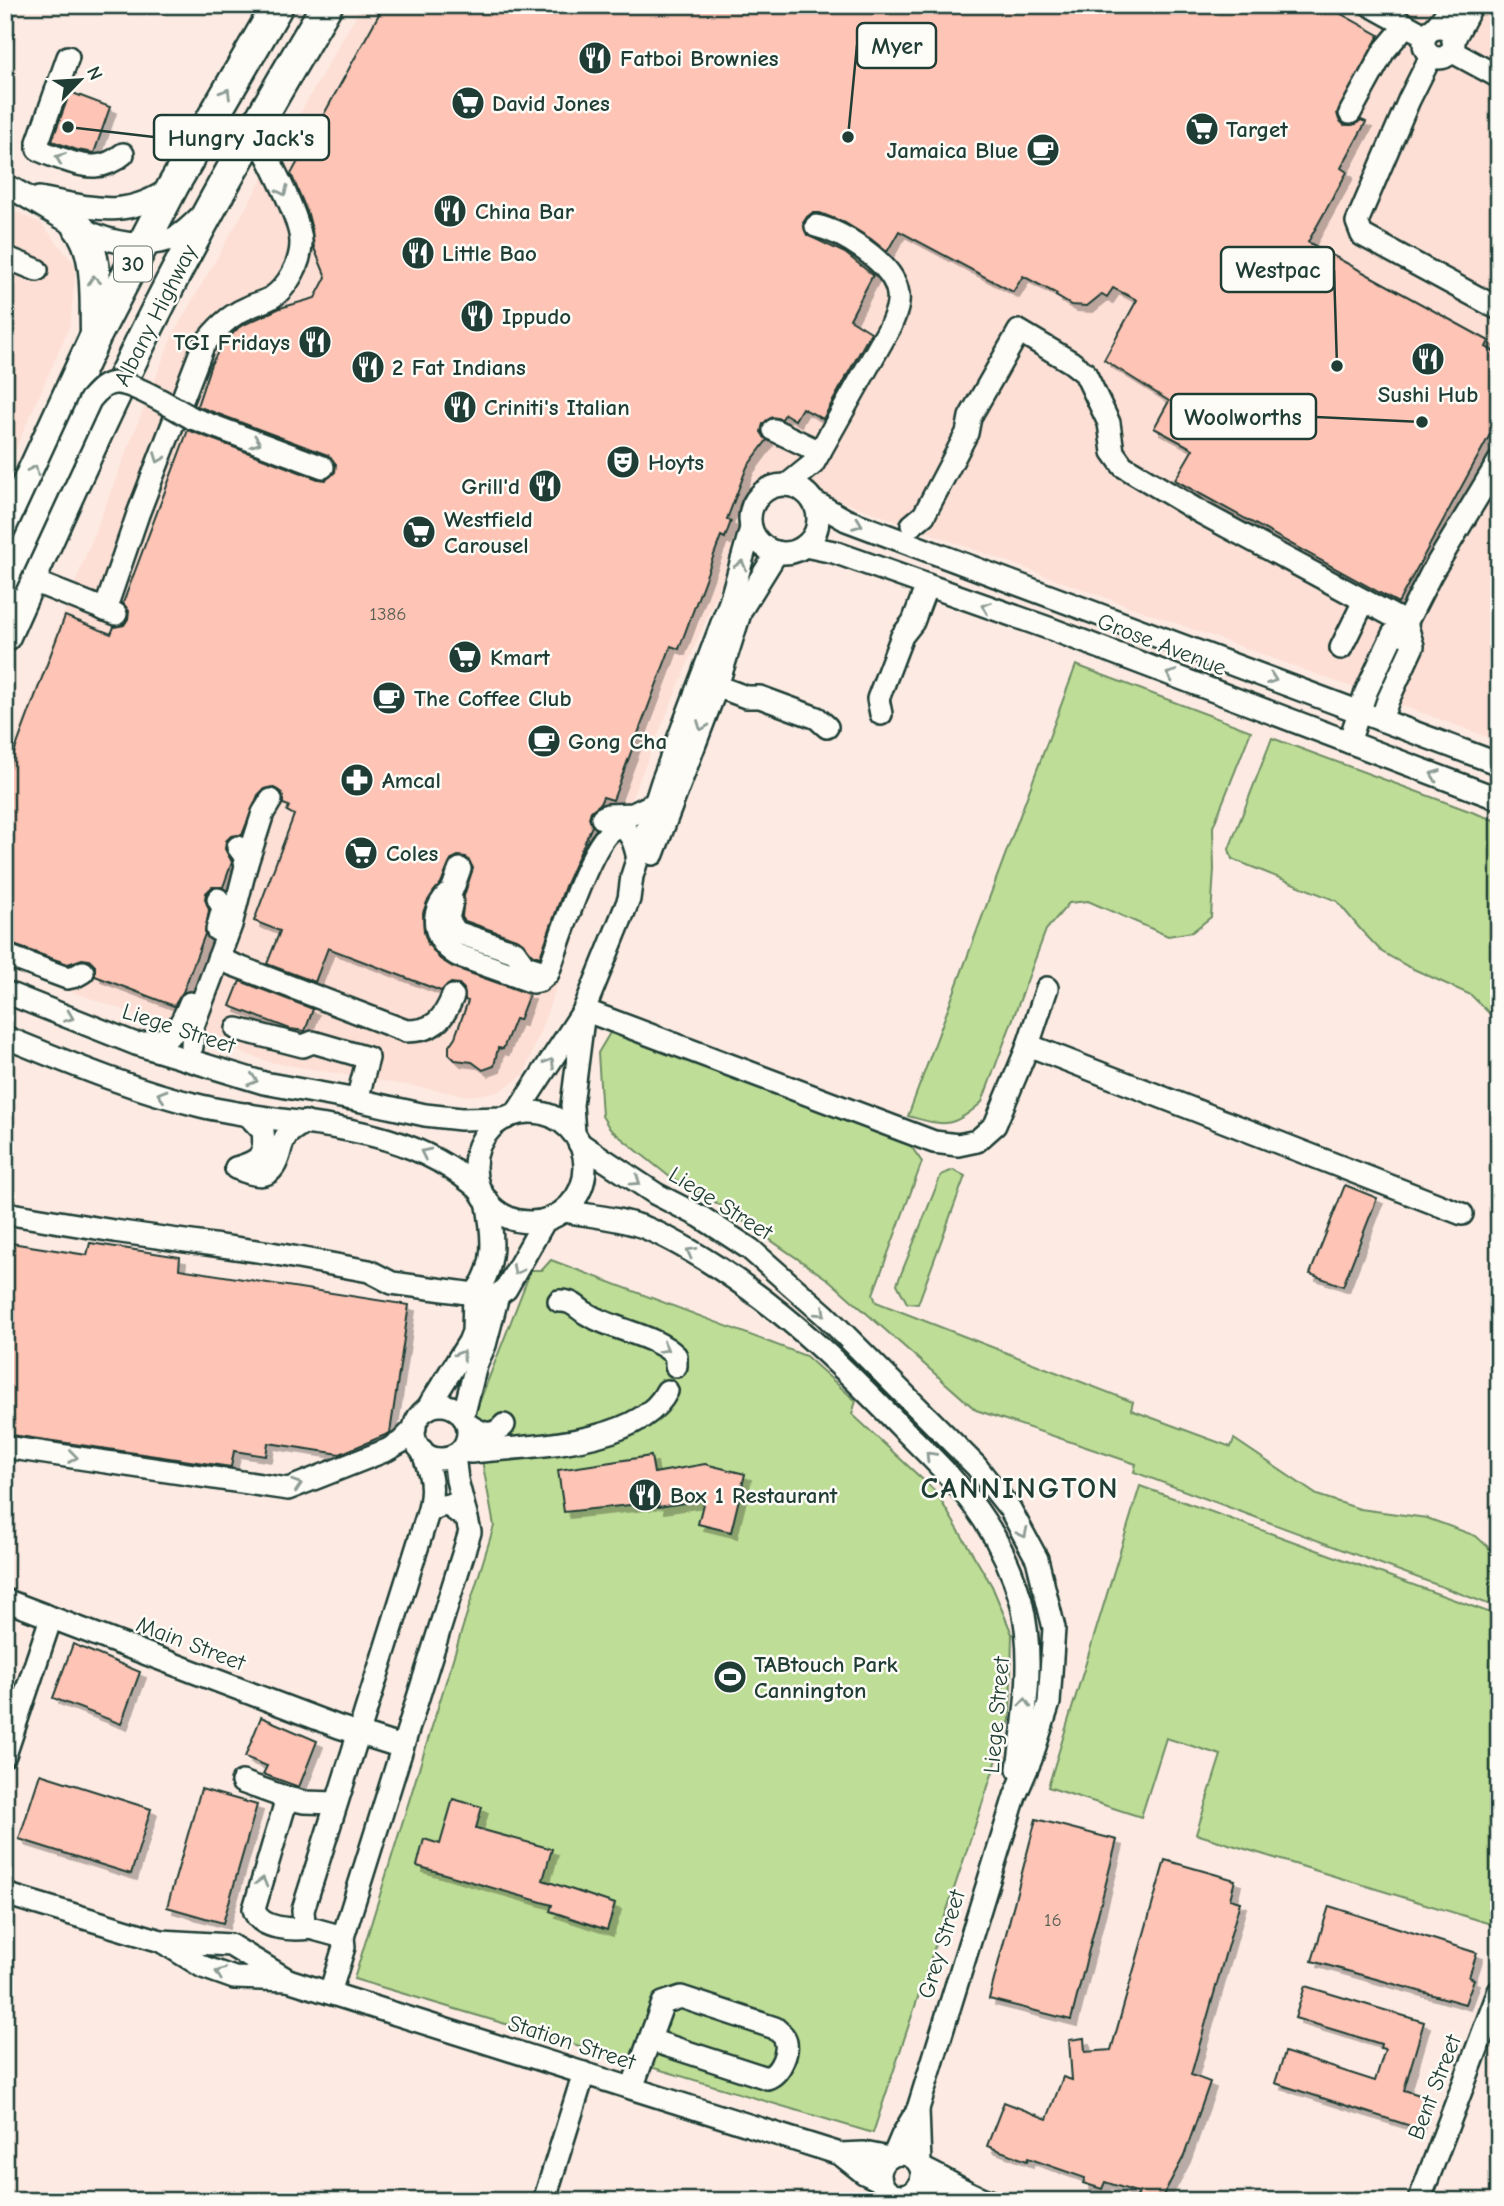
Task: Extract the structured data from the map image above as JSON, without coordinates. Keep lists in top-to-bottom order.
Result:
{
  "streets": {
    "highway": ["30", "Albany Highway"],
    "street": [
      "Grose Avenue",
      "Liege Street",
      "Main Street",
      "Grey Street",
      "Station Street",
      "Bent Street"
    ]
  },
  "crossings": [
    ["Liege Street", "Grey Street"],
    ["Grey Street", "Station Street"]
  ],
  "districts": ["CANNINGTON"],
  "places": {
    "restaurant": [
      "Fatboi Brownies",
      "China Bar",
      "Little Bao",
      "Ippudo",
      "TGI Fridays",
      "Sushi Hub",
      "2 Fat Indians",
      "Criniti's Italian",
      "Grill'd",
      "Box 1 Restaurant"
    ],
    "supermarket": [
      "David Jones",
      "Target",
      "Westfield Carousel",
      "Kmart",
      "Coles"
    ],
    "other": [
      "Hungry Jack's",
      "Myer",
      "Westpac",
      "Woolworths"
    ],
    "cafe": ["Jamaica Blue", "The Coffee Club", "Gong Cha"],
    "theatre": ["Hoyts"],
    "pharmacy": ["Amcal"],
    "sports": ["TABtouch Park Cannington"]
  },
  "house_numbers": ["1386", "16"],
  "north": "top right"
}
